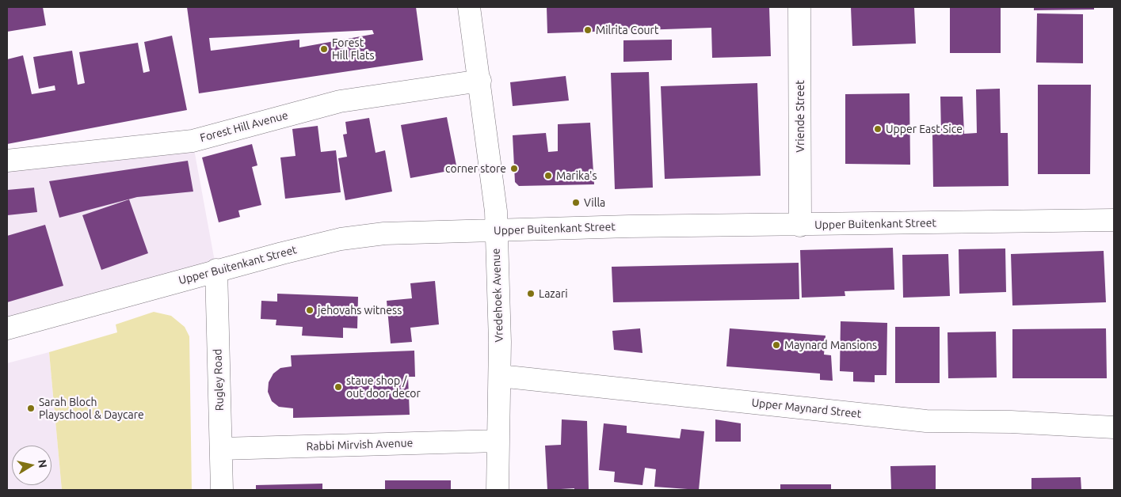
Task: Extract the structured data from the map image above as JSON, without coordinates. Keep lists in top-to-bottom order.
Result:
{
  "streets": {
    "street": [
      "Vriende Street",
      "Forest Hill Avenue",
      "Upper Buitenkant Street",
      "Vredehoek Avenue",
      "Rugley Road",
      "Upper Maynard Street",
      "Rabbi Mirvish Avenue"
    ]
  },
  "crossings": [
    ["Vriende Street", "Upper Buitenkant Street"],
    ["Forest Hill Avenue", "Vredehoek Avenue"],
    ["Upper Buitenkant Street", "Vredehoek Avenue"],
    ["Upper Buitenkant Street", "Rugley Road"],
    ["Vredehoek Avenue", "Upper Maynard Street"],
    ["Vredehoek Avenue", "Rabbi Mirvish Avenue"],
    ["Rugley Road", "Rabbi Mirvish Avenue"]
  ],
  "places": [
    "Milrita Court",
    "Forest Hill Flats",
    "Upper East Sice",
    "corner store",
    "Marika's",
    "Villa",
    "Lazari",
    "jehovahs witness",
    "Maynard Mansions",
    "staue shop / out door decor",
    "Sarah Bloch Playschool & Daycare"
  ],
  "north": "right"
}
